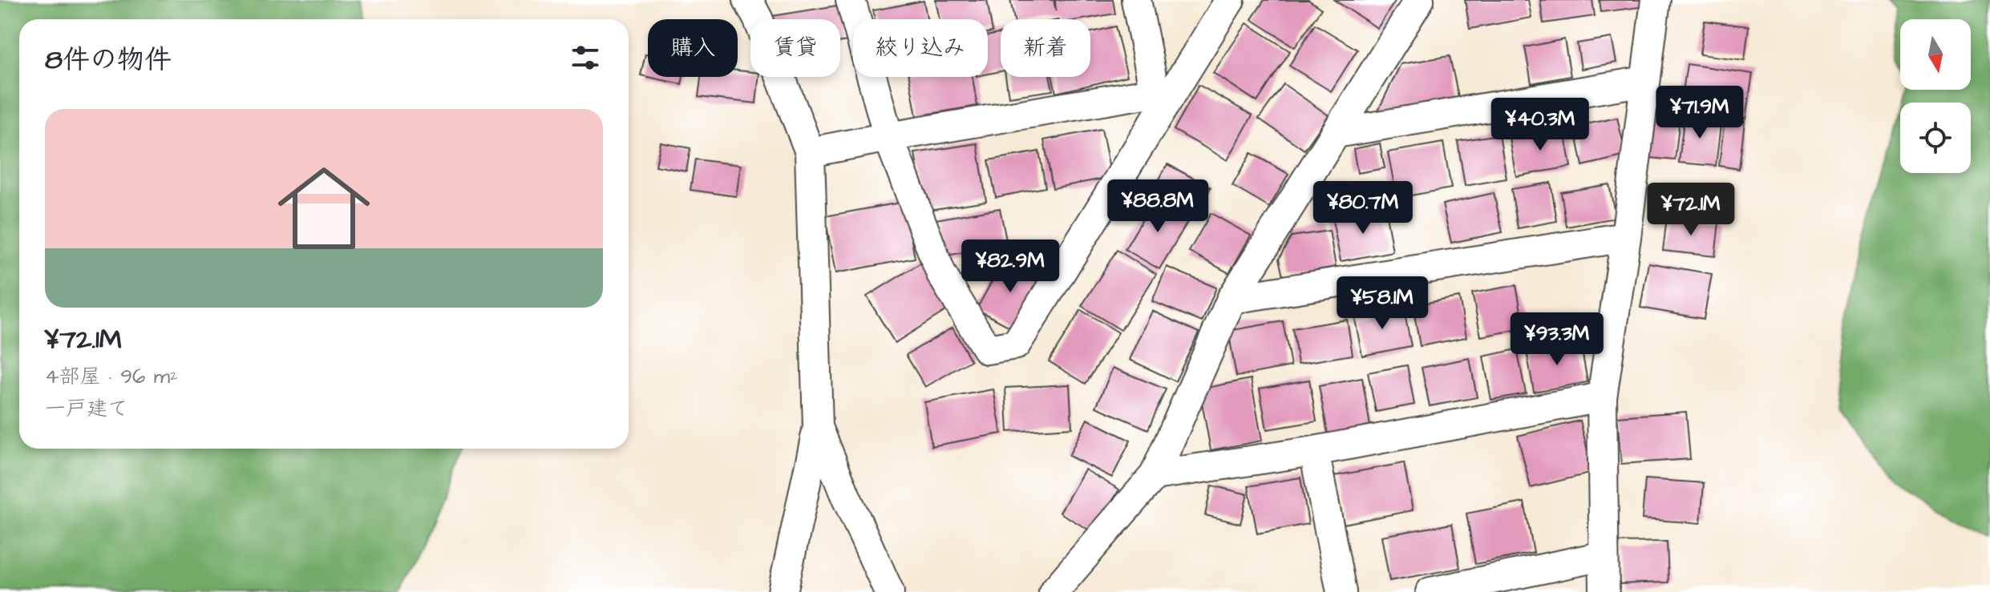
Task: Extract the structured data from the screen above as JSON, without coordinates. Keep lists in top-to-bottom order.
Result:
{
  "north": "bottom",
  "page": {
    "chip": [
      "購入",
      "賃貸",
      "絞り込み",
      "新着"
    ],
    "heading": "8件の物件",
    "price": [
      "¥71.9M",
      "¥40.3M",
      "¥88.8M",
      "¥80.7M",
      "¥72.1M",
      "¥82.9M",
      "¥58.1M",
      "¥93.3M"
    ],
    "list": [
      {
        "name": "¥72.1M",
        "note": "4部屋 · 96 m² · 一戸建て"
      }
    ]
  }
}
